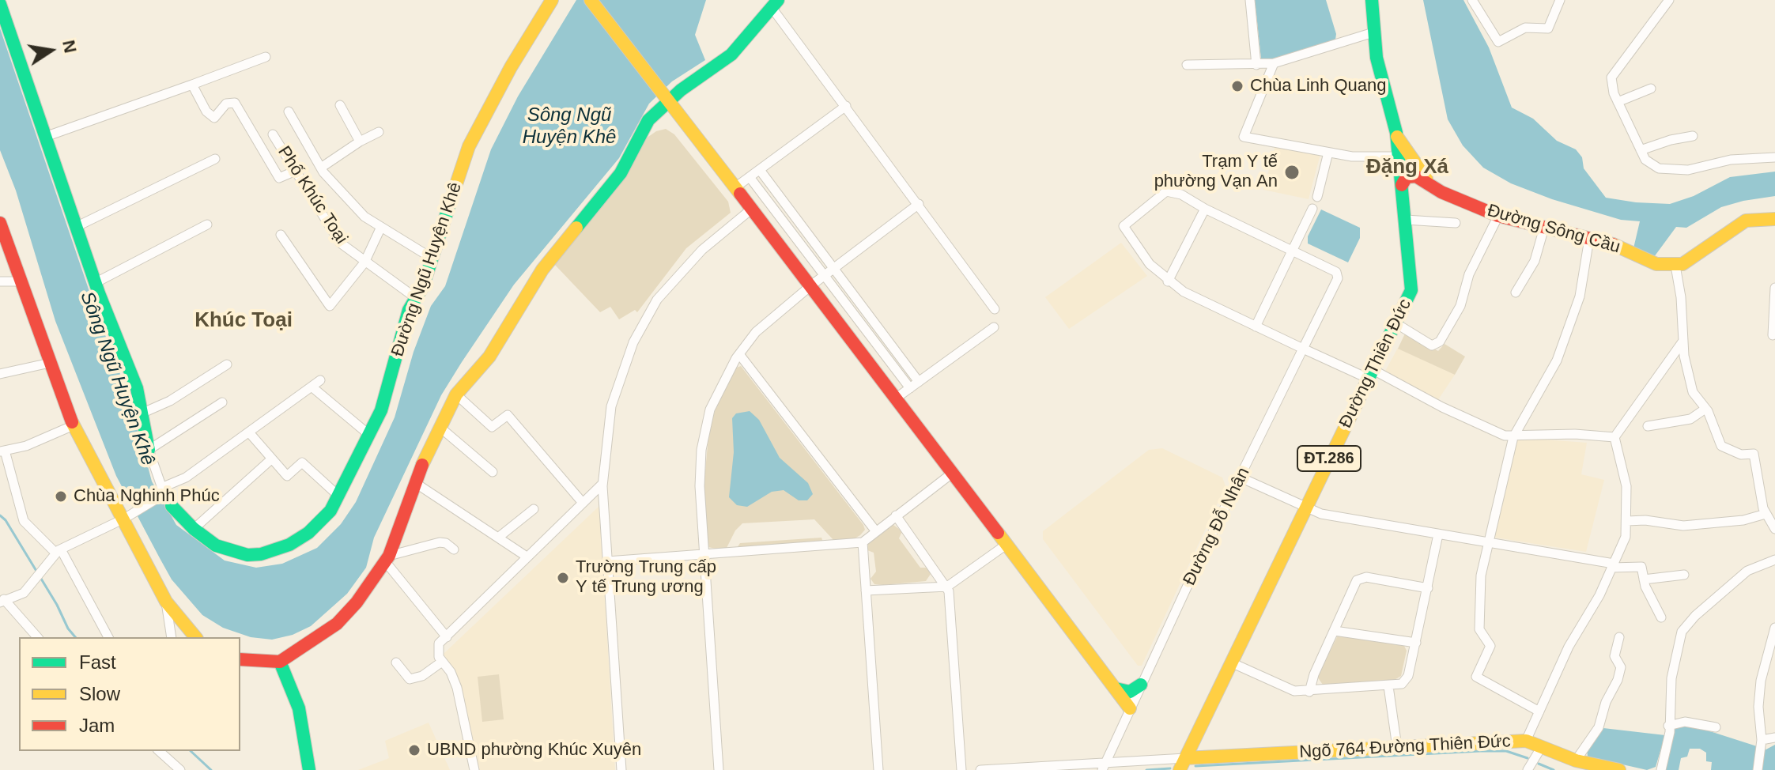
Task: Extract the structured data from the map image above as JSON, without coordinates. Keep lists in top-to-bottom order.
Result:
{
  "streets": {
    "street": [
      "Phố Khúc Toại",
      "Đường Sông Cầu",
      "Đường Ngũ Huyện Khê",
      "Đường Thiên Đức",
      "ĐT.286",
      "Đường Đỗ Nhân",
      "Ngõ 764 Đường Thiên Đức"
    ]
  },
  "crossings": [
    ["Phố Khúc Toại", "Đường Ngũ Huyện Khê"],
    ["Đường Sông Cầu", "Đường Thiên Đức"],
    ["Đường Thiên Đức", "Ngõ 764 Đường Thiên Đức"]
  ],
  "districts": ["Đặng Xá", "Khúc Toại"],
  "water": ["Sông Ngũ Huyện Khê"],
  "places": [
    "Chùa Linh Quang",
    "Trạm Y tế phường Vạn An",
    "Chùa Nghinh Phúc",
    "Trường Trung cấp Y tế Trung ương",
    "UBND phường Khúc Xuyên"
  ],
  "legend": ["Fast", "Slow", "Jam"],
  "north": "right"
}
